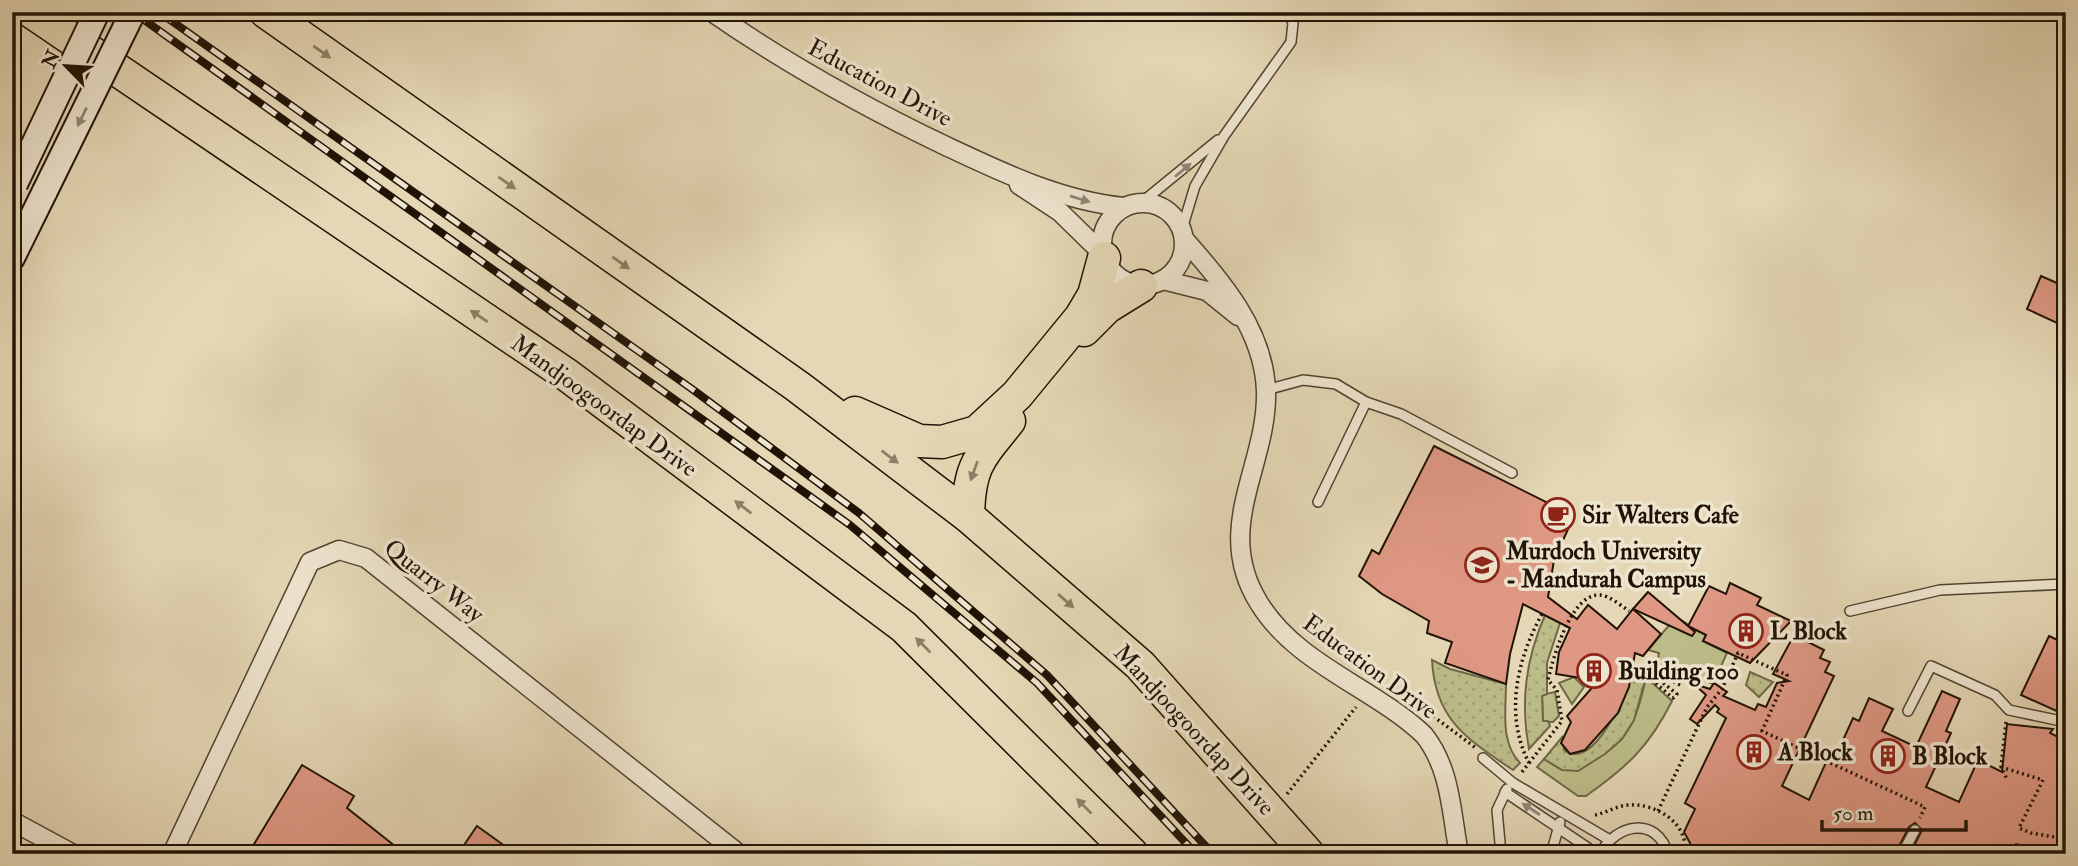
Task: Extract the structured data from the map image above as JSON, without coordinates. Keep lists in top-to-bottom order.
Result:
{
  "streets": {
    "highway": ["Mandjoogoordap Drive"],
    "street": ["Education Drive", "Quarry Way"]
  },
  "places": {
    "cafe": ["Sir Walters Cafe"],
    "school or university": ["Murdoch University - Mandurah Campus"],
    "building": [
      "L Block",
      "Building 100",
      "A Block",
      "B Block"
    ]
  },
  "scale_bar": "50 m",
  "north": "top left"
}
